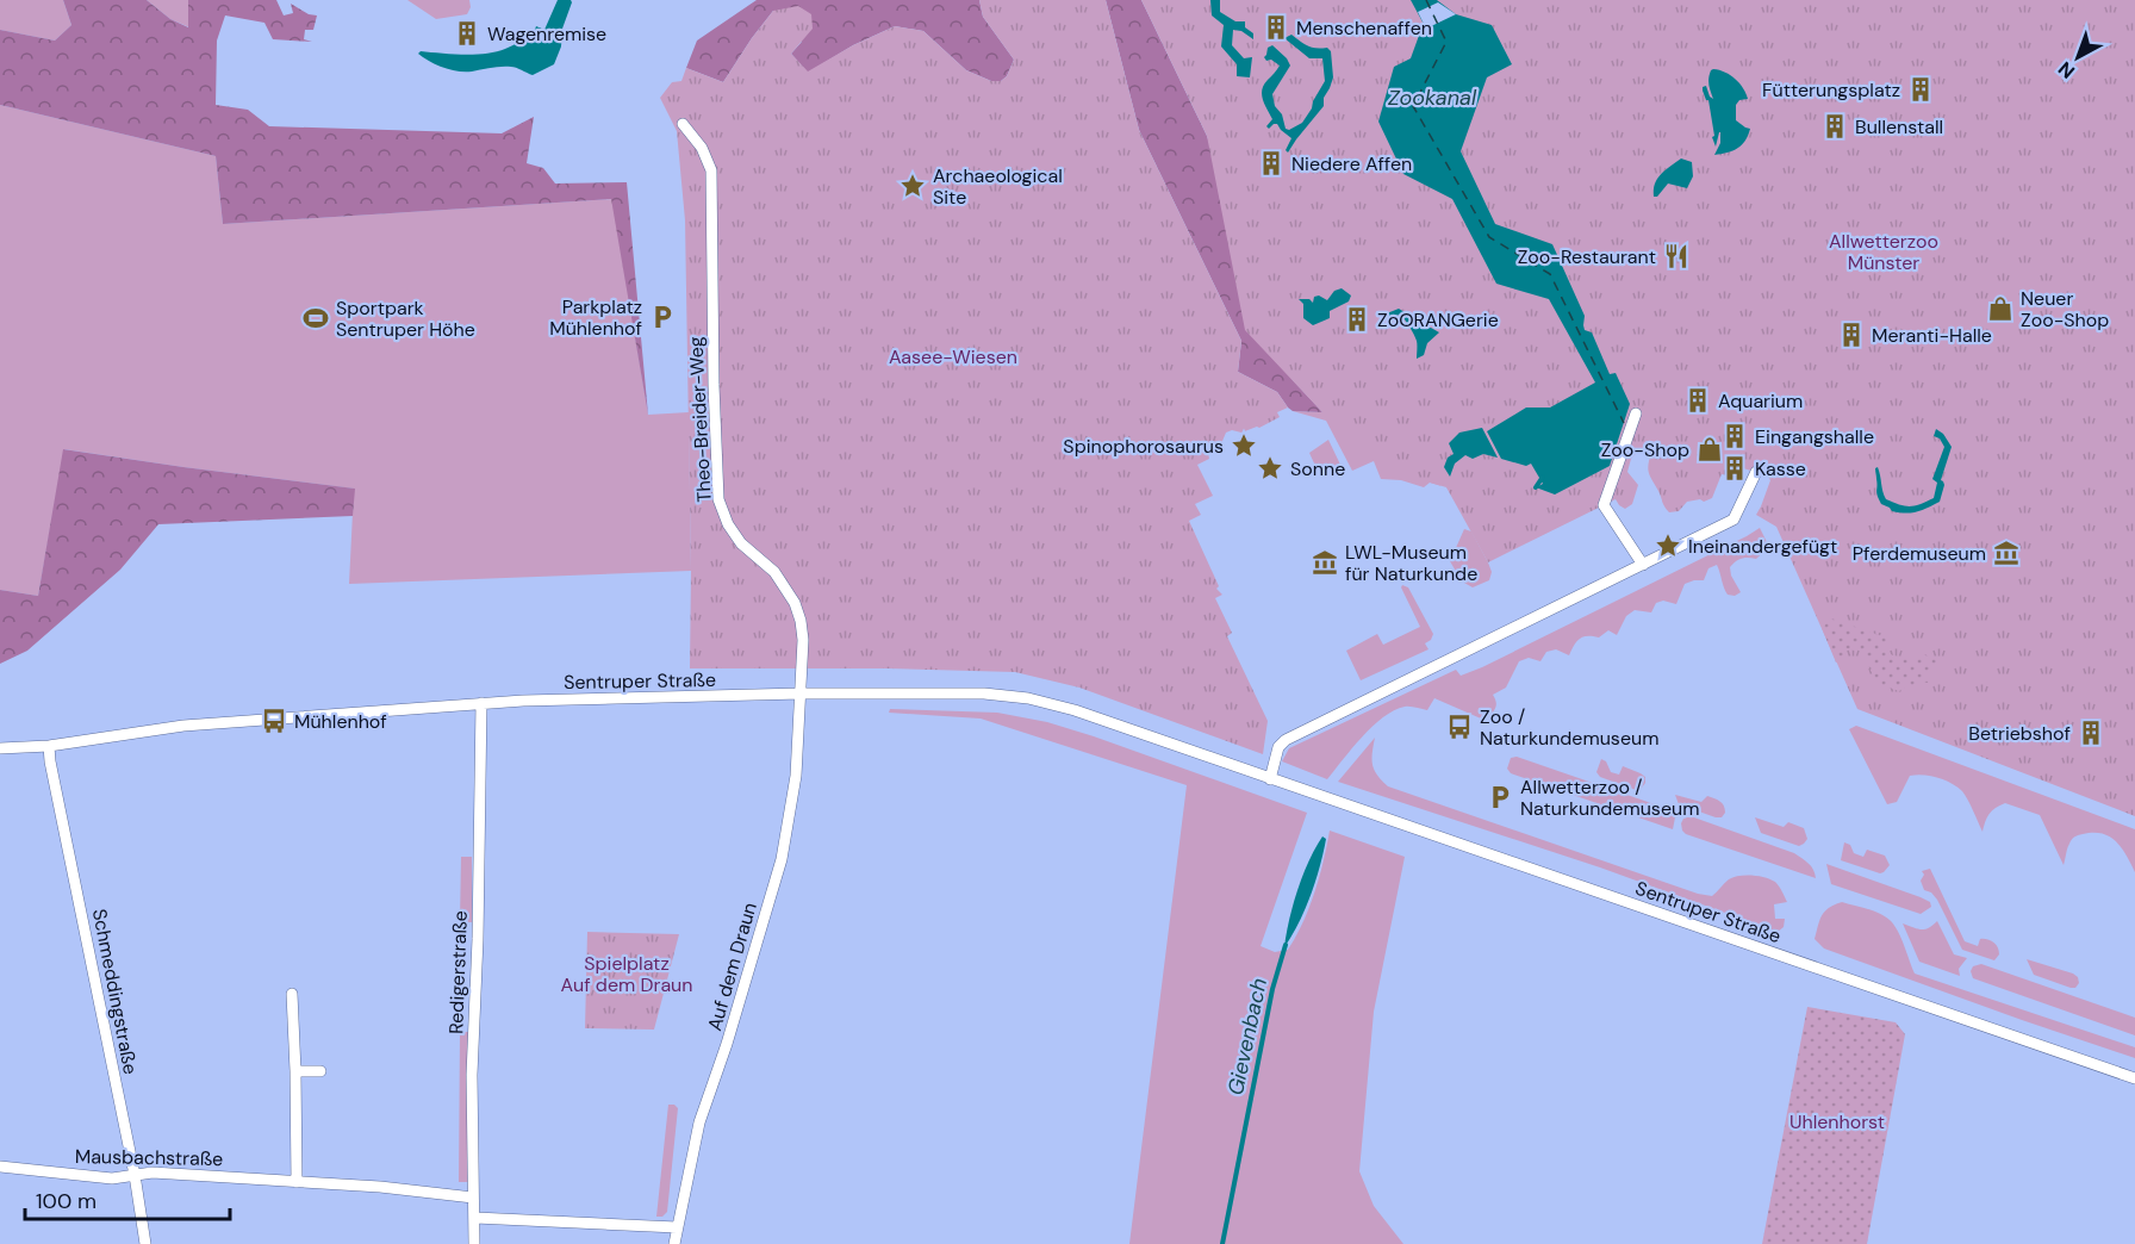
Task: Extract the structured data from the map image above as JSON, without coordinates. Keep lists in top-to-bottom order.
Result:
{
  "streets": {
    "street": [
      "Theo-Breider-Weg",
      "Sentruper Straße",
      "Auf dem Draun",
      "Redigerstraße",
      "Schmeddingstraße",
      "Mausbachstraße"
    ]
  },
  "crossings": [
    ["Theo-Breider-Weg", "Sentruper Straße"],
    ["Theo-Breider-Weg", "Auf dem Draun"],
    ["Sentruper Straße", "Auf dem Draun"],
    ["Sentruper Straße", "Redigerstraße"],
    ["Sentruper Straße", "Schmeddingstraße"],
    ["Redigerstraße", "Mausbachstraße"],
    ["Schmeddingstraße", "Mausbachstraße"]
  ],
  "water": ["Zookanal", "Gievenbach"],
  "parks": [
    "Allwetterzoo Münster",
    "Aasee-Wiesen",
    "Spielplatz Auf dem Draun",
    "Uhlenhorst"
  ],
  "places": {
    "building": [
      "Menschenaffen",
      "Wagenremise",
      "Fütterungsplatz",
      "Bullenstall",
      "Niedere Affen",
      "ZoORANGerie",
      "Meranti-Halle",
      "Aquarium",
      "Eingangshalle",
      "Kasse",
      "Betriebshof"
    ],
    "place": [
      "Archaeological Site",
      "Spinophorosaurus",
      "Sonne",
      "Ineinandergefügt"
    ],
    "restaurant": ["Zoo-Restaurant"],
    "shop": ["Neuer Zoo-Shop", "Zoo-Shop"],
    "parking": ["Parkplatz Mühlenhof", "Allwetterzoo / Naturkundemuseum"],
    "sports": ["Sportpark Sentruper Höhe"],
    "museum": ["Pferdemuseum", "LWL-Museum für Naturkunde"],
    "bus stop": ["Mühlenhof", "Zoo / Naturkundemuseum"]
  },
  "scale_bar": "100 m",
  "north": "bottom left"
}
